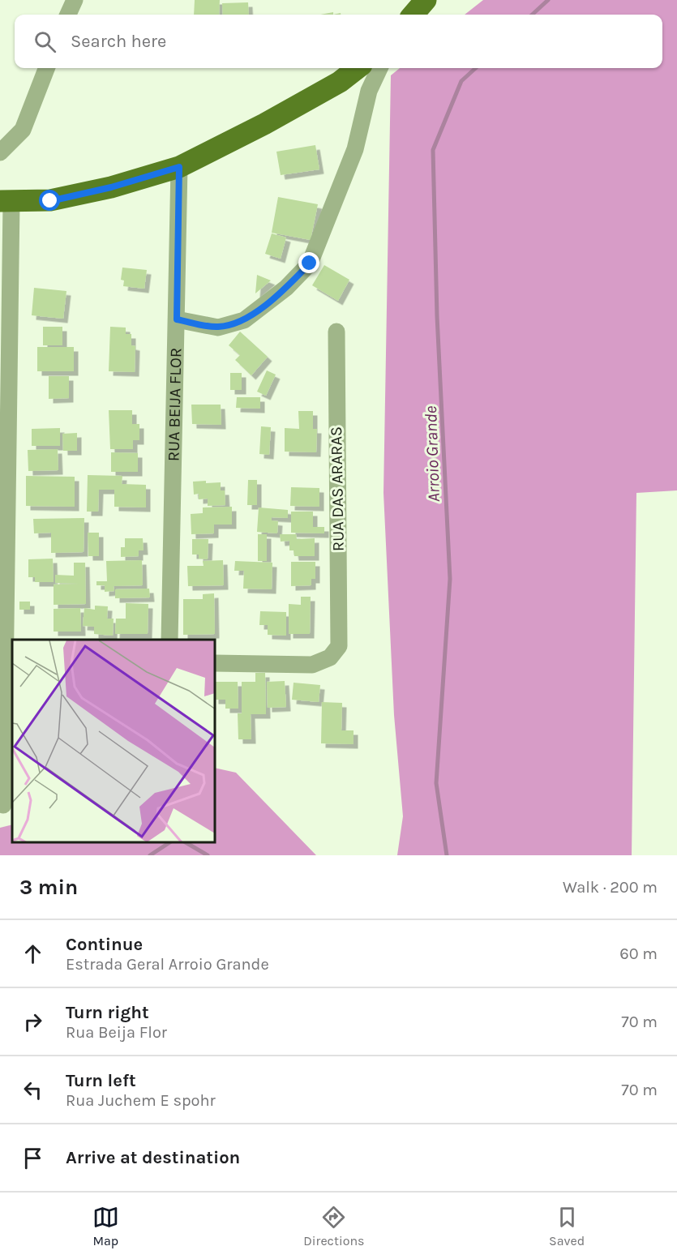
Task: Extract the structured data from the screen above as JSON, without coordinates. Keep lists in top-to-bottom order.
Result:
{
  "streets": {
    "street": ["RUA BEIJA FLOR", "RUA DAS ARARAS"]
  },
  "water": ["Arroio Grande"],
  "page": {
    "search": "Search here",
    "heading": ["3 min", "Walk · 200 m"],
    "list": [
      ["Continue", "Estrada Geral Arroio Grande", "60 m"],
      ["Turn right", "Rua Beija Flor", "70 m"],
      ["Turn left", "Rua Juchem E spohr", "70 m"],
      "Arrive at destination"
    ],
    "nav": ["Map", "Directions", "Saved"]
  }
}
